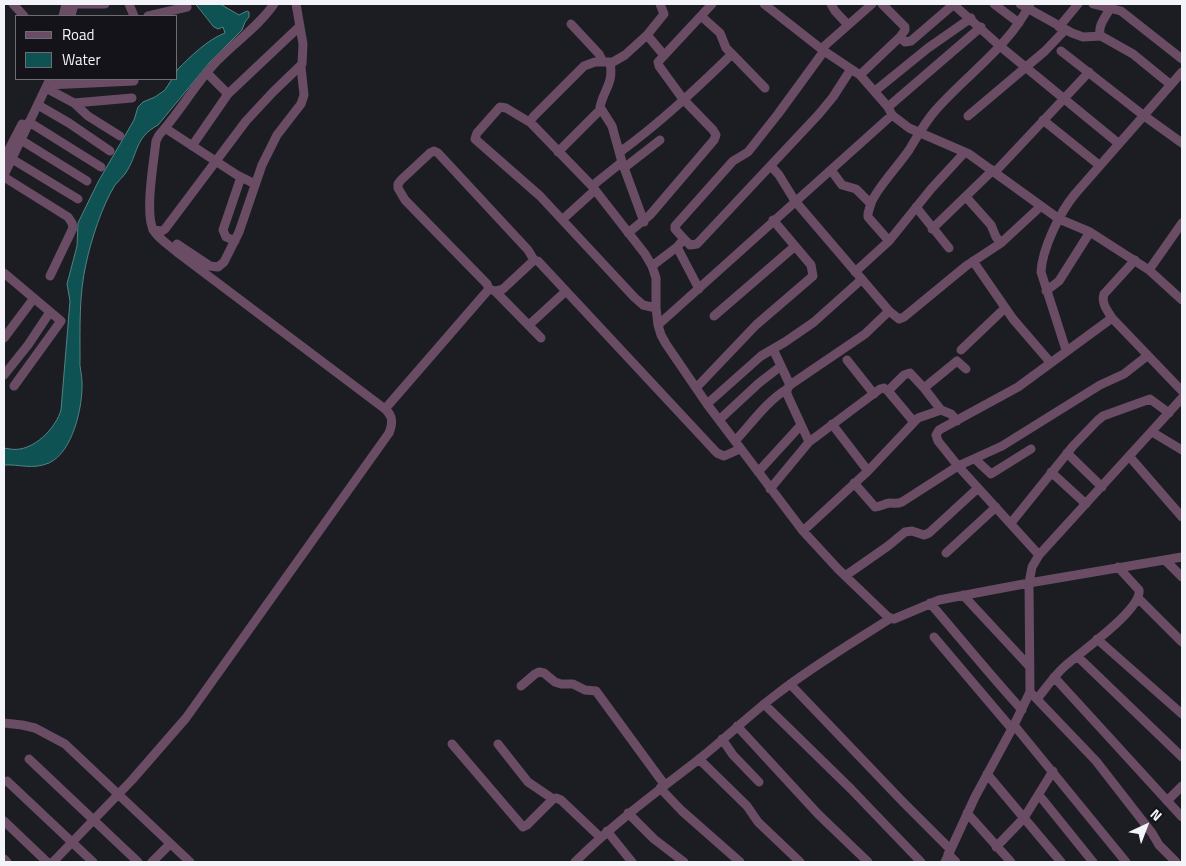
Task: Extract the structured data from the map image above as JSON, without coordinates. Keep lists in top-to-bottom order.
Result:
{
  "legend": ["Road", "Water"],
  "north": "top right"
}
